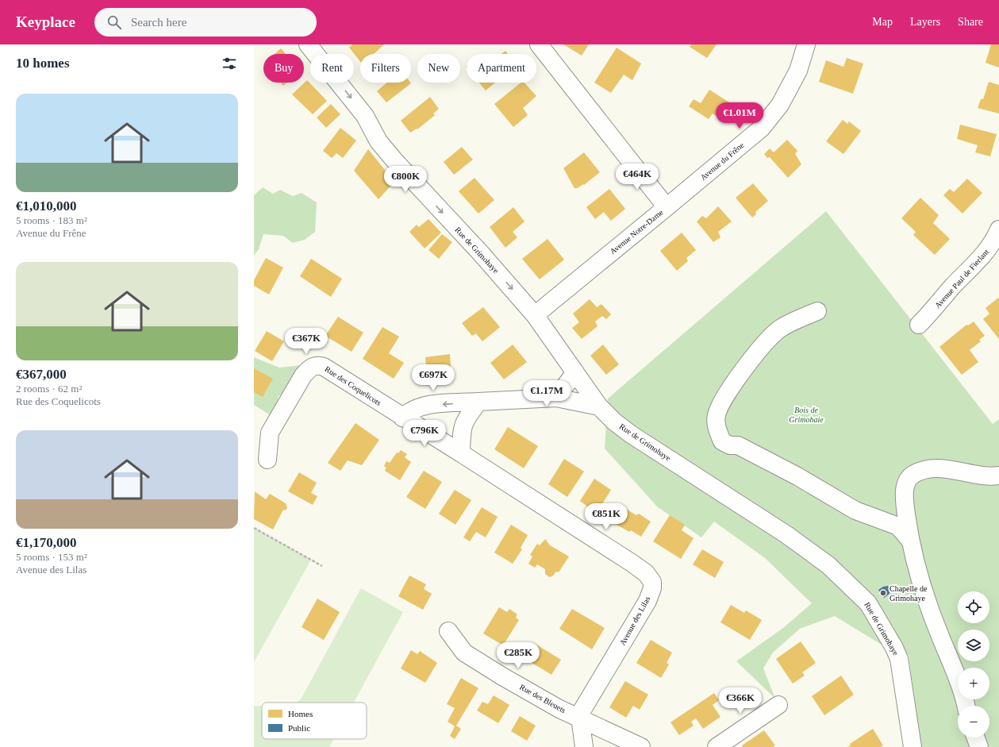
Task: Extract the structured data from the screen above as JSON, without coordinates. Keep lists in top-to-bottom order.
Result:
{
  "streets": {
    "street": [
      "Avenue du Frêne",
      "Avenue Notre-Dame",
      "Rue de Grimohaye",
      "Avenue Paul de Fierlant",
      "Rue des Coquelicots",
      "Avenue des Lilas",
      "Rue des Bleuets"
    ]
  },
  "crossings": [
    ["Avenue du Frêne", "Avenue Notre-Dame"],
    ["Avenue Notre-Dame", "Rue de Grimohaye"],
    ["Rue des Coquelicots", "Avenue des Lilas"],
    ["Avenue des Lilas", "Rue des Bleuets"]
  ],
  "one_way": ["Rue de Grimohaye"],
  "parks": ["Bois de Grimohaie"],
  "places": ["Chapelle de Grimohaye"],
  "legend": ["Homes", "Public"],
  "page": {
    "header": "Keyplace",
    "search": "Search here",
    "nav": ["Map", "Layers", "Share"],
    "heading": "10 homes",
    "chip": [
      "Buy",
      "Rent",
      "Filters",
      "New",
      "Apartment"
    ],
    "list": [
      {
        "name": "€1,010,000",
        "note": "5 rooms · 183 m² · Avenue du Frêne"
      },
      {
        "name": "€367,000",
        "note": "2 rooms · 62 m² · Rue des Coquelicots"
      },
      {
        "name": "€1,170,000",
        "note": "5 rooms · 153 m² · Avenue des Lilas"
      }
    ],
    "price": [
      "€1.01M",
      "€464K",
      "€800K",
      "€367K",
      "€697K",
      "€1.17M",
      "€796K",
      "€851K",
      "€285K",
      "€366K"
    ],
    "map_buttons": ["+", "−"]
  }
}
